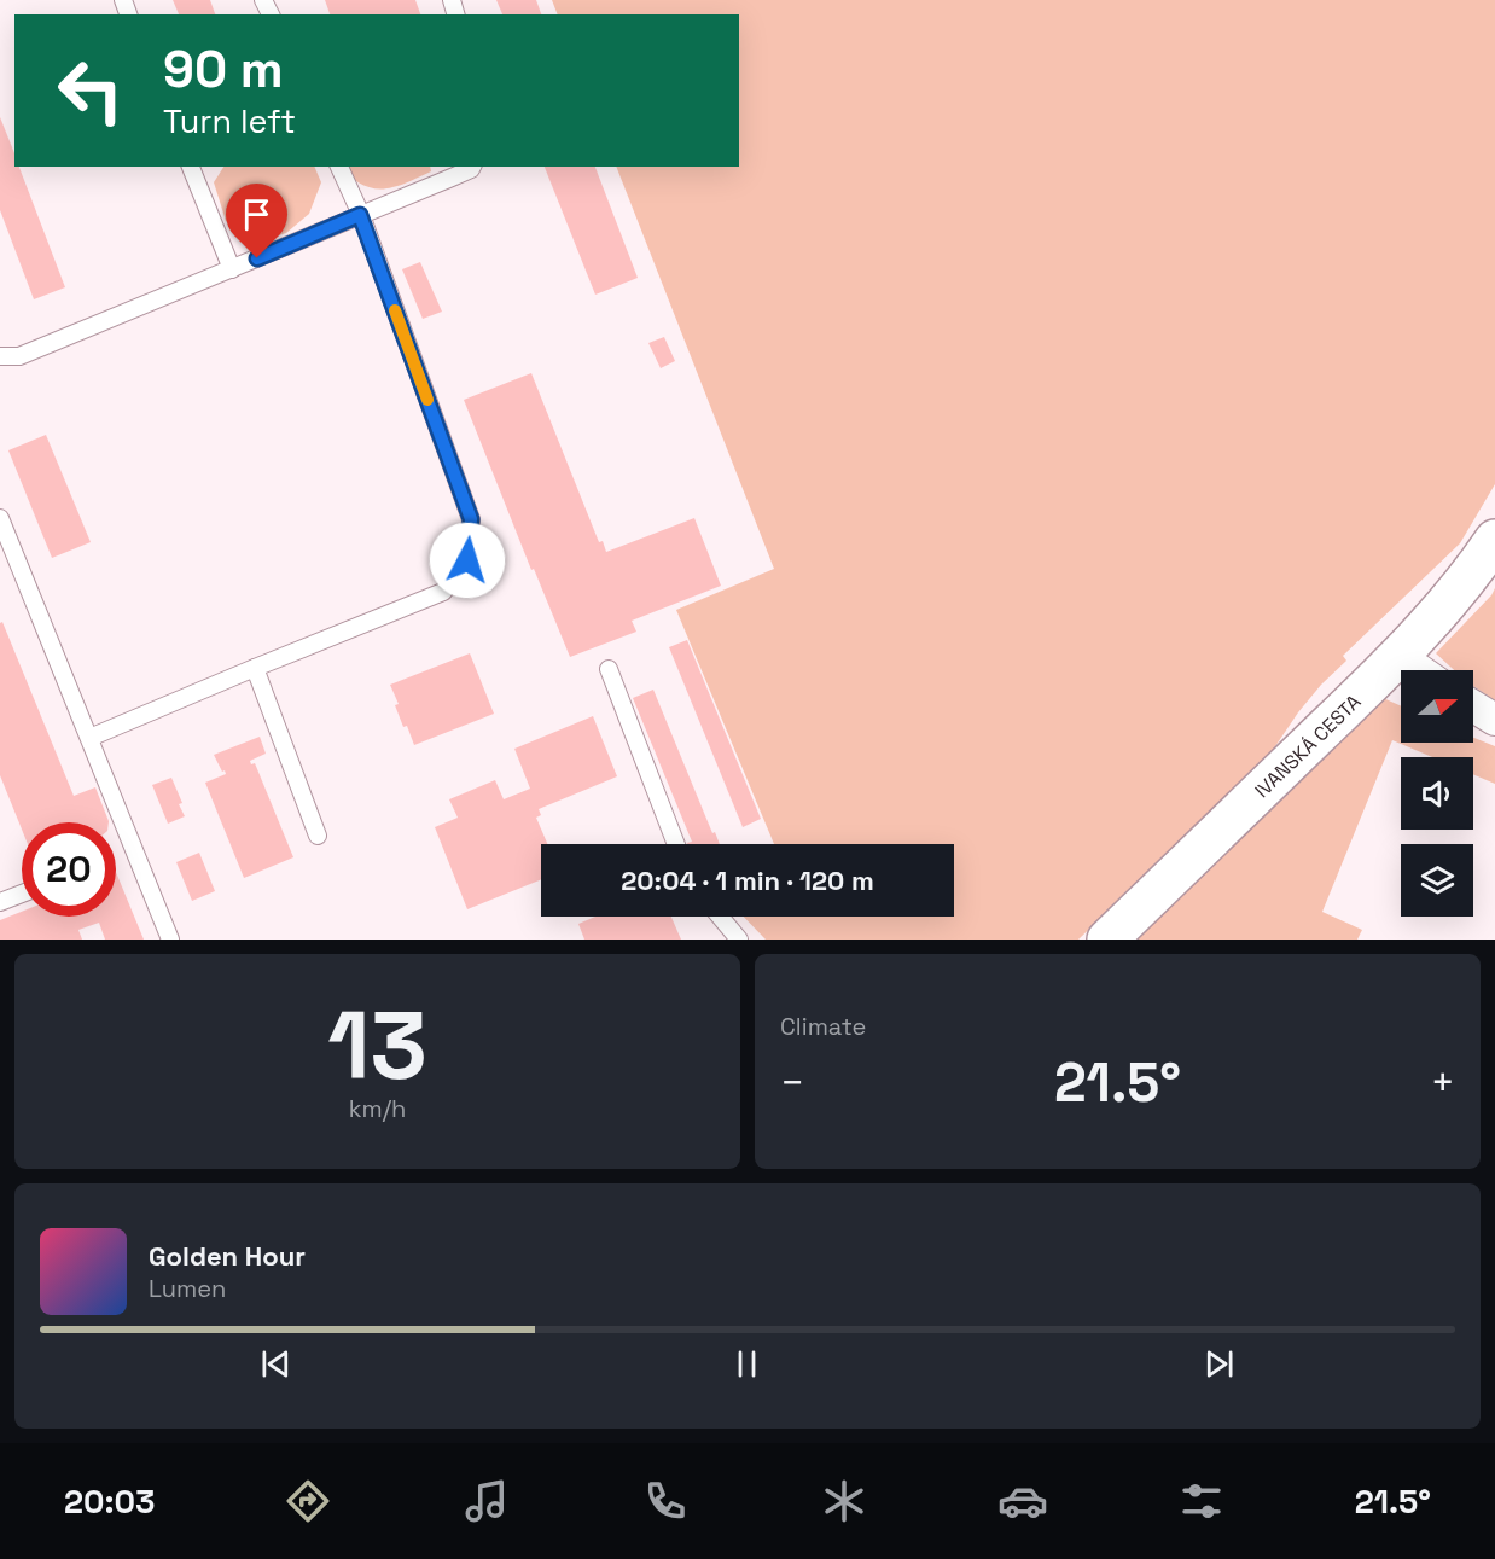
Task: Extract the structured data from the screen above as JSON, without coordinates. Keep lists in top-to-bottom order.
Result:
{
  "streets": {
    "street": ["IVANSKÁ CESTA"]
  },
  "north": "right",
  "page": {
    "turn": ["90 m", "Turn left"],
    "limit": "20",
    "trip": "20:04 · 1 min · 120 m",
    "tile": [
      ["13", "km/h"],
      "Climate"
    ],
    "heat": ["−", "21.5°", "+"],
    "song": ["Golden Hour", "Lumen"],
    "tabs": ["20:03", "21.5°"]
  }
}
